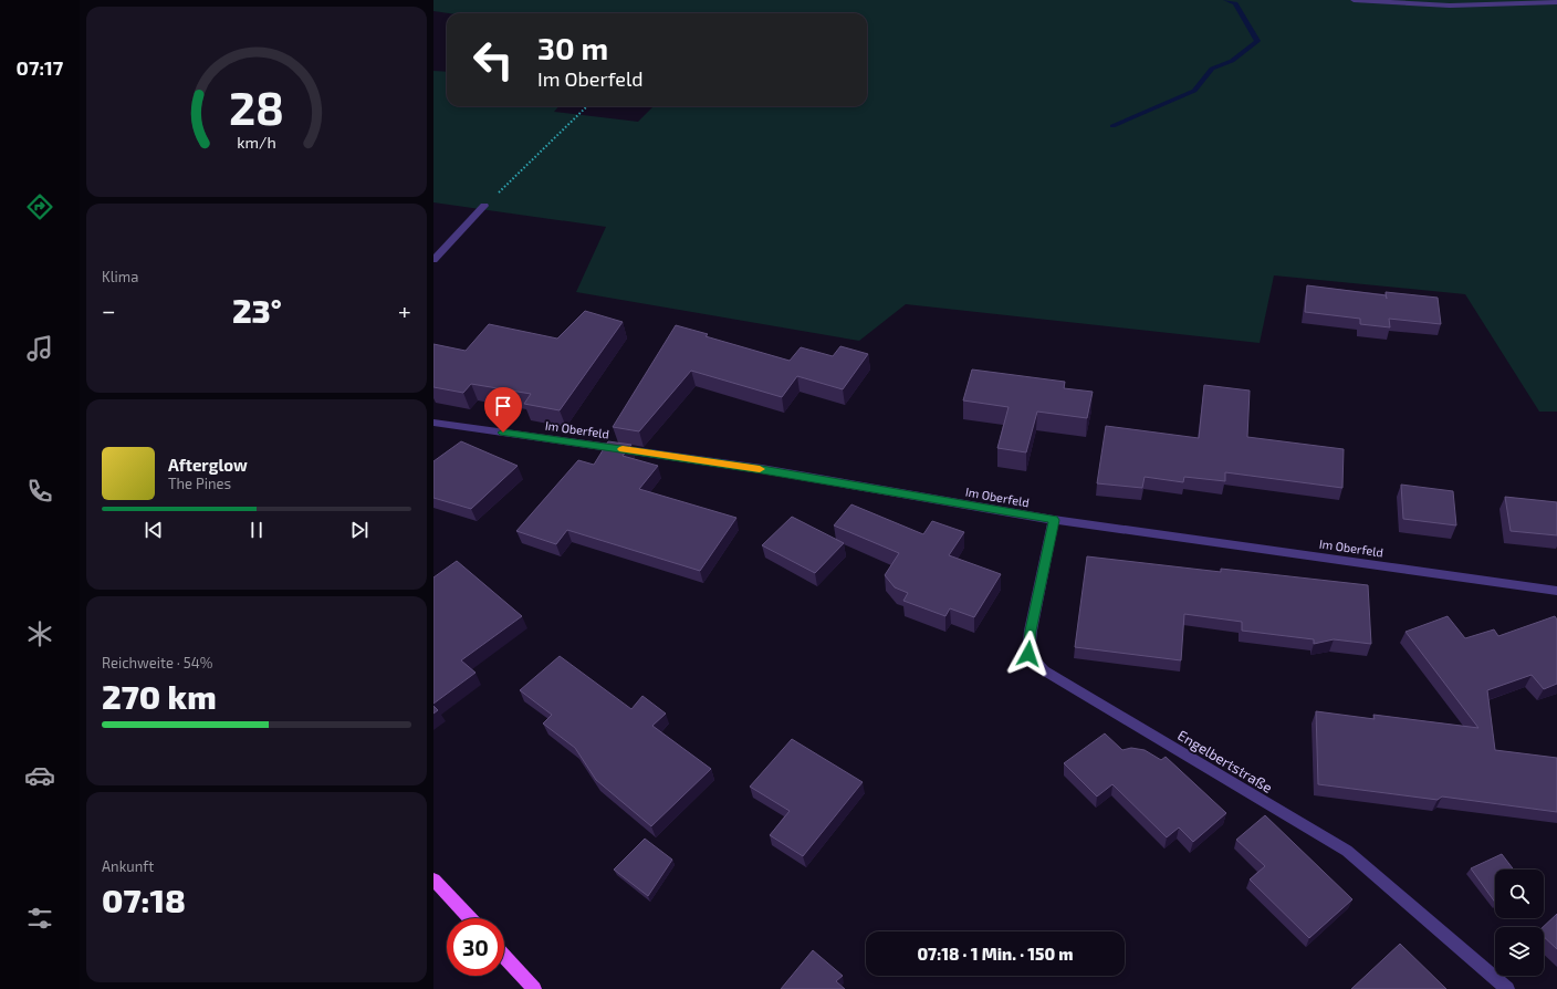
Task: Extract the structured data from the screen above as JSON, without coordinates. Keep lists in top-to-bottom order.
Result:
{
  "streets": {
    "street": ["Im Oberfeld", "Engelbertstraße"]
  },
  "crossings": [
    ["Im Oberfeld", "Engelbertstraße"]
  ],
  "page": {
    "tabs": "07:17",
    "turn": ["30 m", "Im Oberfeld"],
    "tile": [
      "Klima",
      ["Reichweite · 54%", "270 km"],
      ["Ankunft", "07:18"]
    ],
    "heat": ["−", "23°", "+"],
    "song": ["Afterglow", "The Pines"],
    "limit": "30",
    "trip": "07:18 · 1 Min. · 150 m",
    "gauge": ["28", "km/h"]
  }
}
